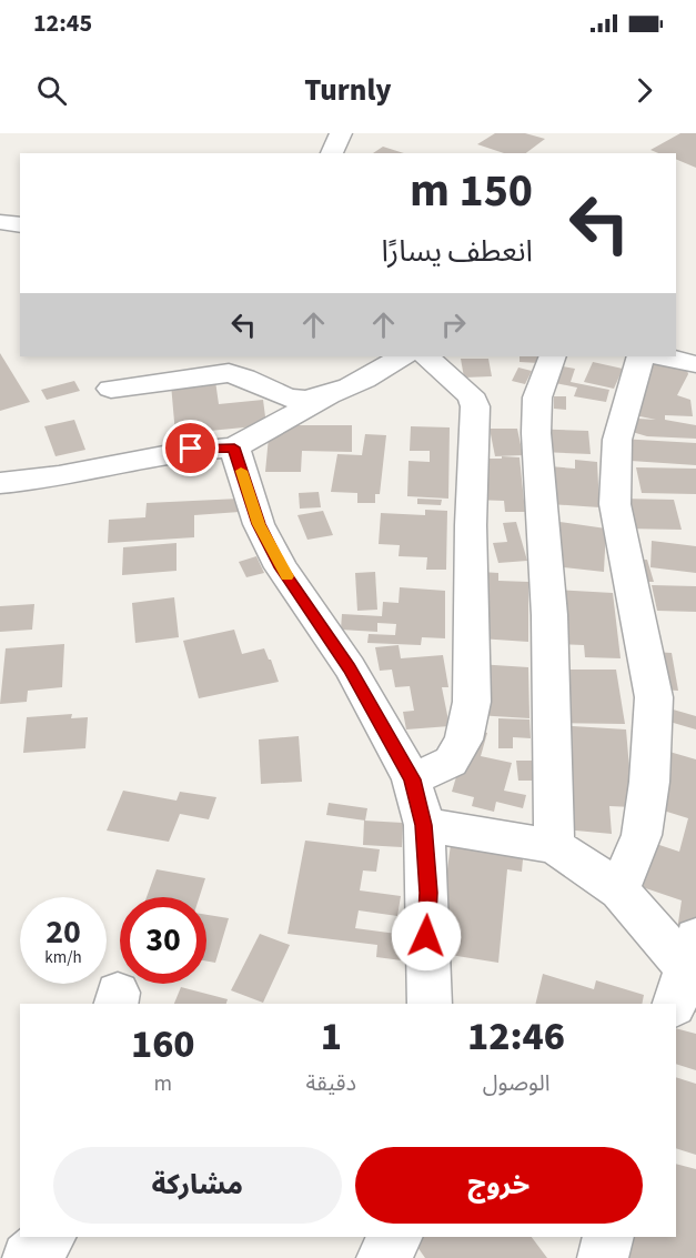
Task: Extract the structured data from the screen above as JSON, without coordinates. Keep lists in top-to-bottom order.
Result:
{
  "page": {
    "status": "12:45",
    "header": "Turnly",
    "turn": ["150 m", "انعطف يسارًا"],
    "speed": "20 km/h",
    "limit": "30",
    "eta": [
      "12:46",
      "الوصول",
      "1",
      "دقيقة",
      "160",
      "m"
    ],
    "buttons": ["خروج", "مشاركة"]
  }
}
